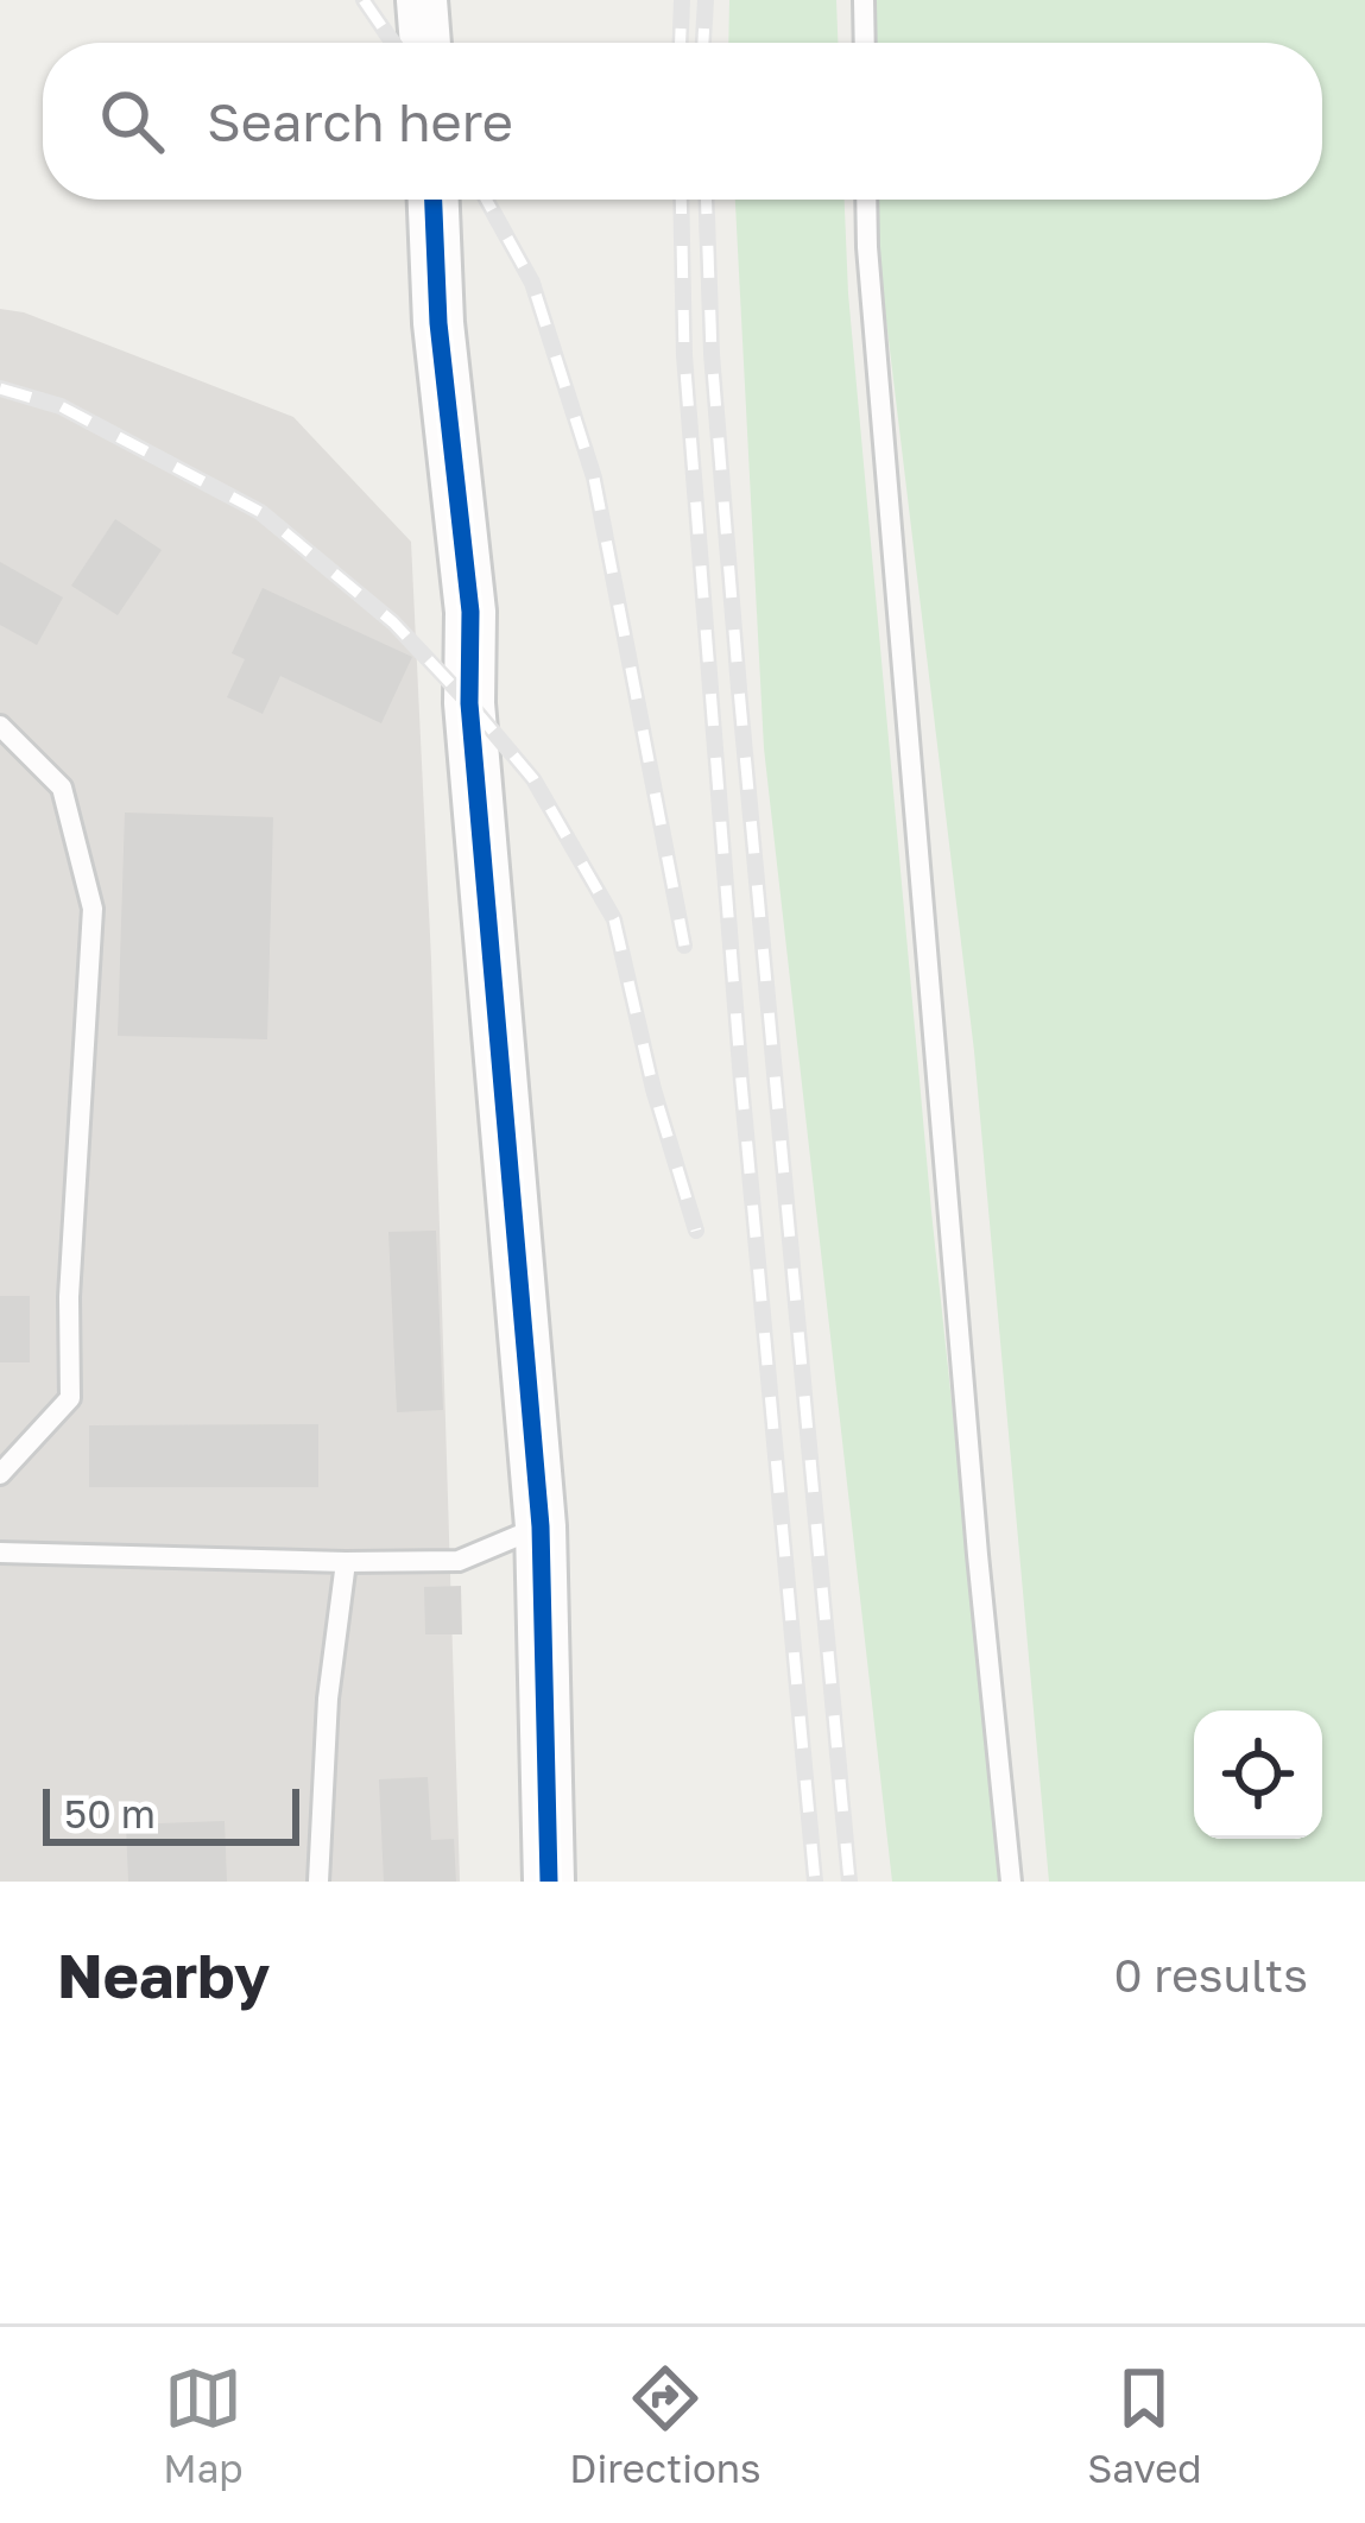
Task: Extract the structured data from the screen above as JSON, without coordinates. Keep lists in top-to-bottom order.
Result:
{
  "scale_bar": "50 m",
  "page": {
    "search": "Search here",
    "scale": "50 m",
    "heading": ["Nearby", "0 results"],
    "nav": ["Map", "Directions", "Saved"]
  }
}
